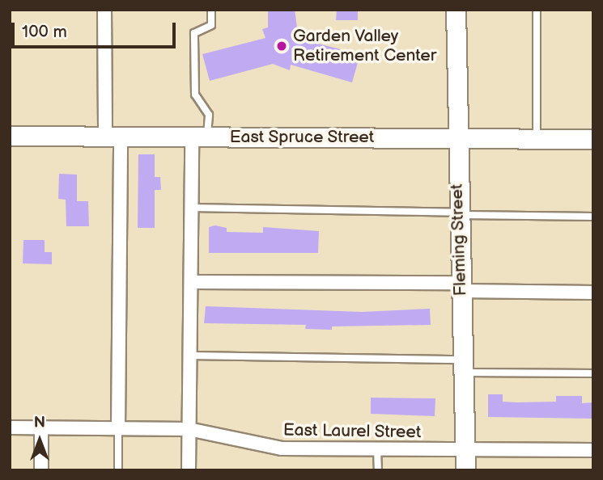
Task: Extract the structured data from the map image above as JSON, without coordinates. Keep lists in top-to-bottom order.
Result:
{
  "streets": {
    "street": ["East Spruce Street", "Fleming Street", "East Laurel Street"]
  },
  "crossings": [
    ["East Spruce Street", "Fleming Street"],
    ["Fleming Street", "East Laurel Street"]
  ],
  "places": ["Garden Valley Retirement Center"],
  "scale_bar": "100 m",
  "north": "top"
}
